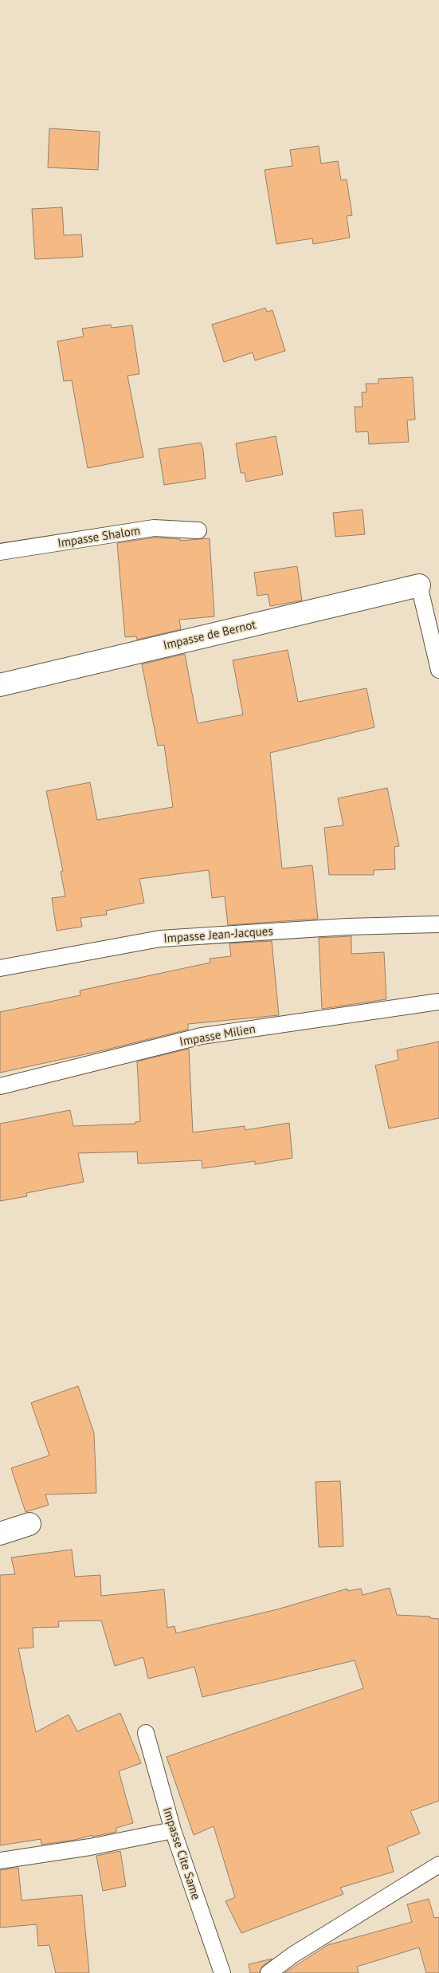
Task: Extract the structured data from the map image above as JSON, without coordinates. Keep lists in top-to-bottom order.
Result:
{
  "streets": {
    "street": ["Impasse de Bernot"],
    "lane": [
      "Impasse Shalom",
      "Impasse Jean-Jacques",
      "Impasse Milien",
      "Impasse Cite Same"
    ]
  }
}
